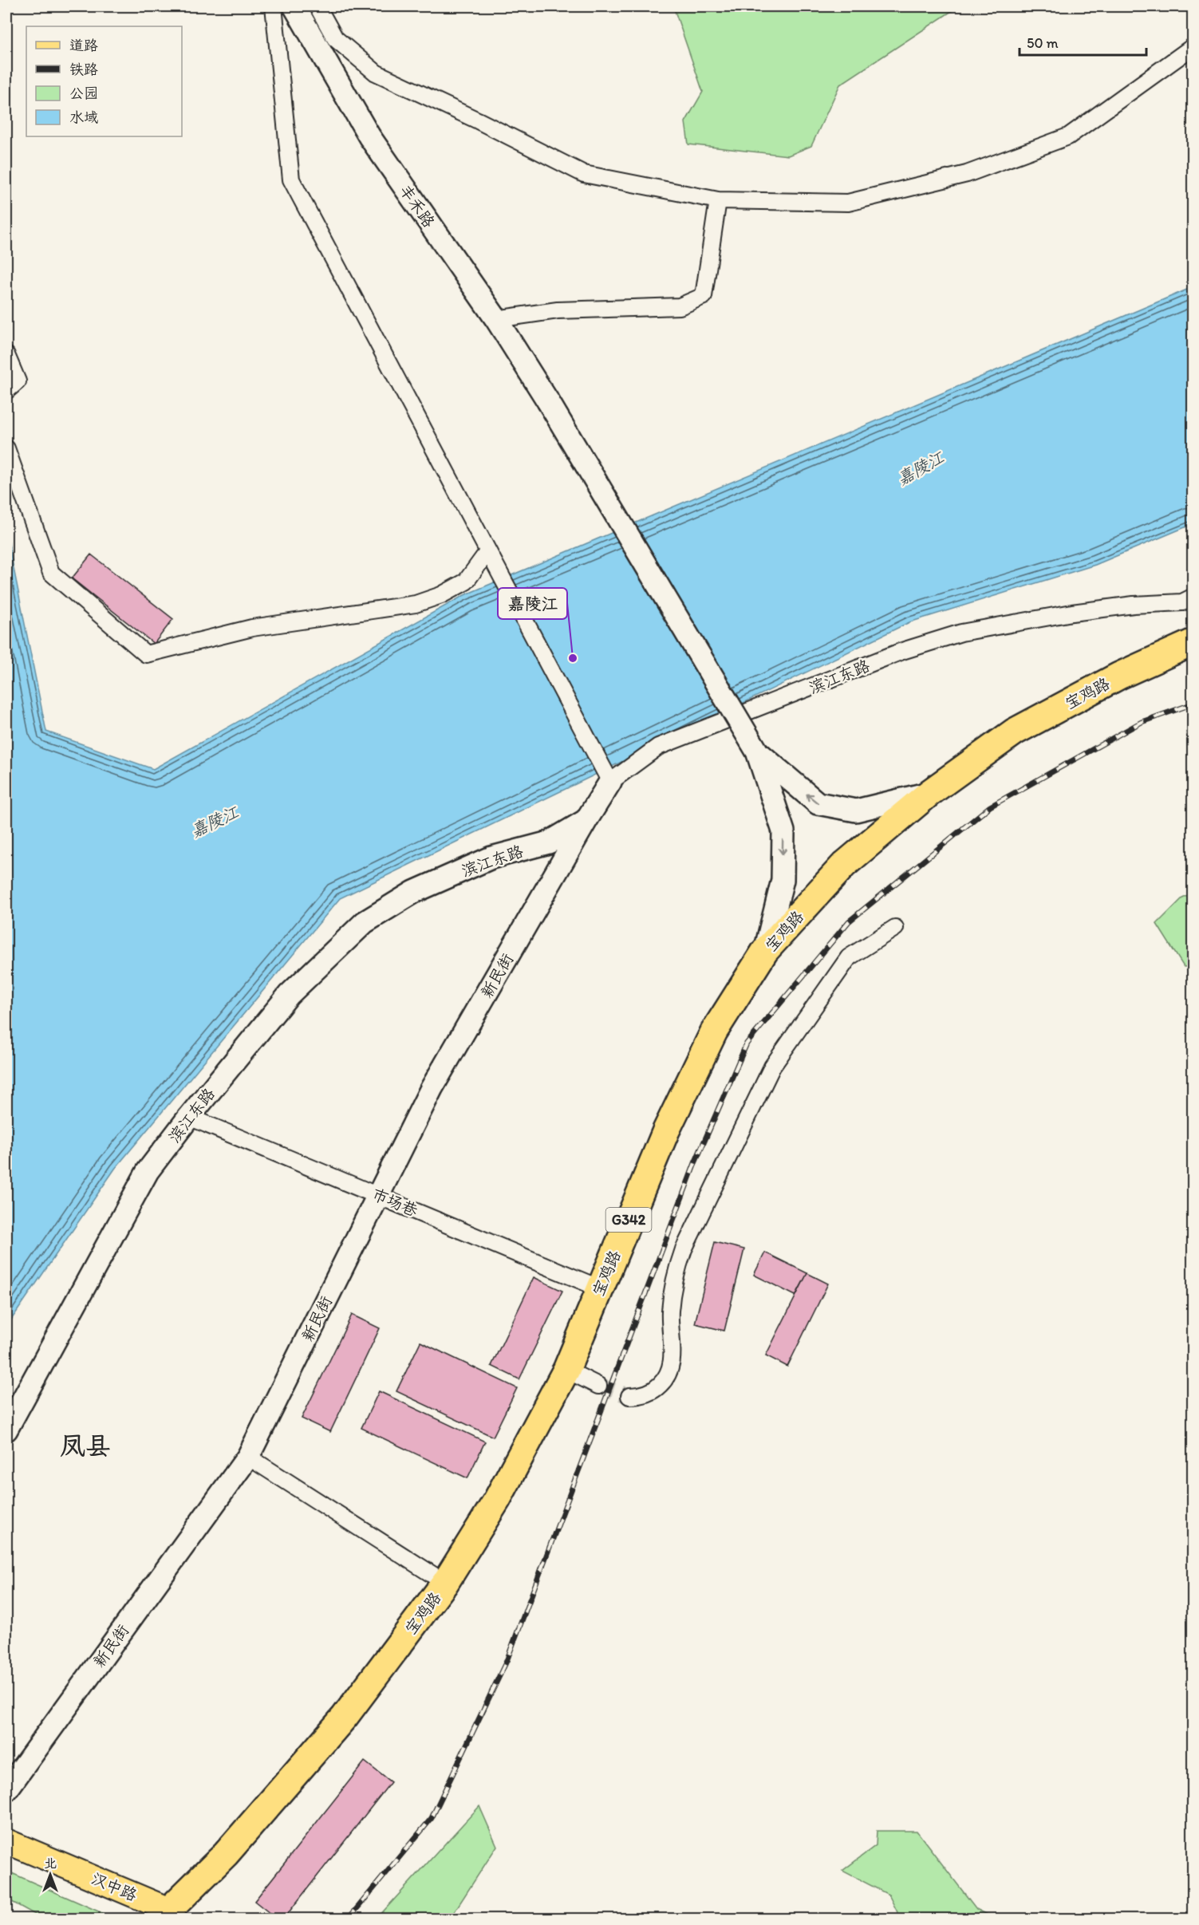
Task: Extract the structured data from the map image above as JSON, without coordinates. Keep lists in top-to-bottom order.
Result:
{
  "streets": {
    "highway": ["宝鸡路", "G342"],
    "main road": ["汉中路"],
    "street": [
      "丰禾路",
      "滨江东路",
      "新民街",
      "市场巷"
    ]
  },
  "crossings": [
    ["滨江东路", "新民街"],
    ["滨江东路", "市场巷"],
    ["宝鸡路", "市场巷"],
    ["宝鸡路", "汉中路"],
    ["新民街", "市场巷"]
  ],
  "districts": ["凤县"],
  "water": ["嘉陵江"],
  "places": ["嘉陵江"],
  "legend": [
    "道路",
    "铁路",
    "公园",
    "水域"
  ],
  "scale_bar": "50 m",
  "north": "top"
}
